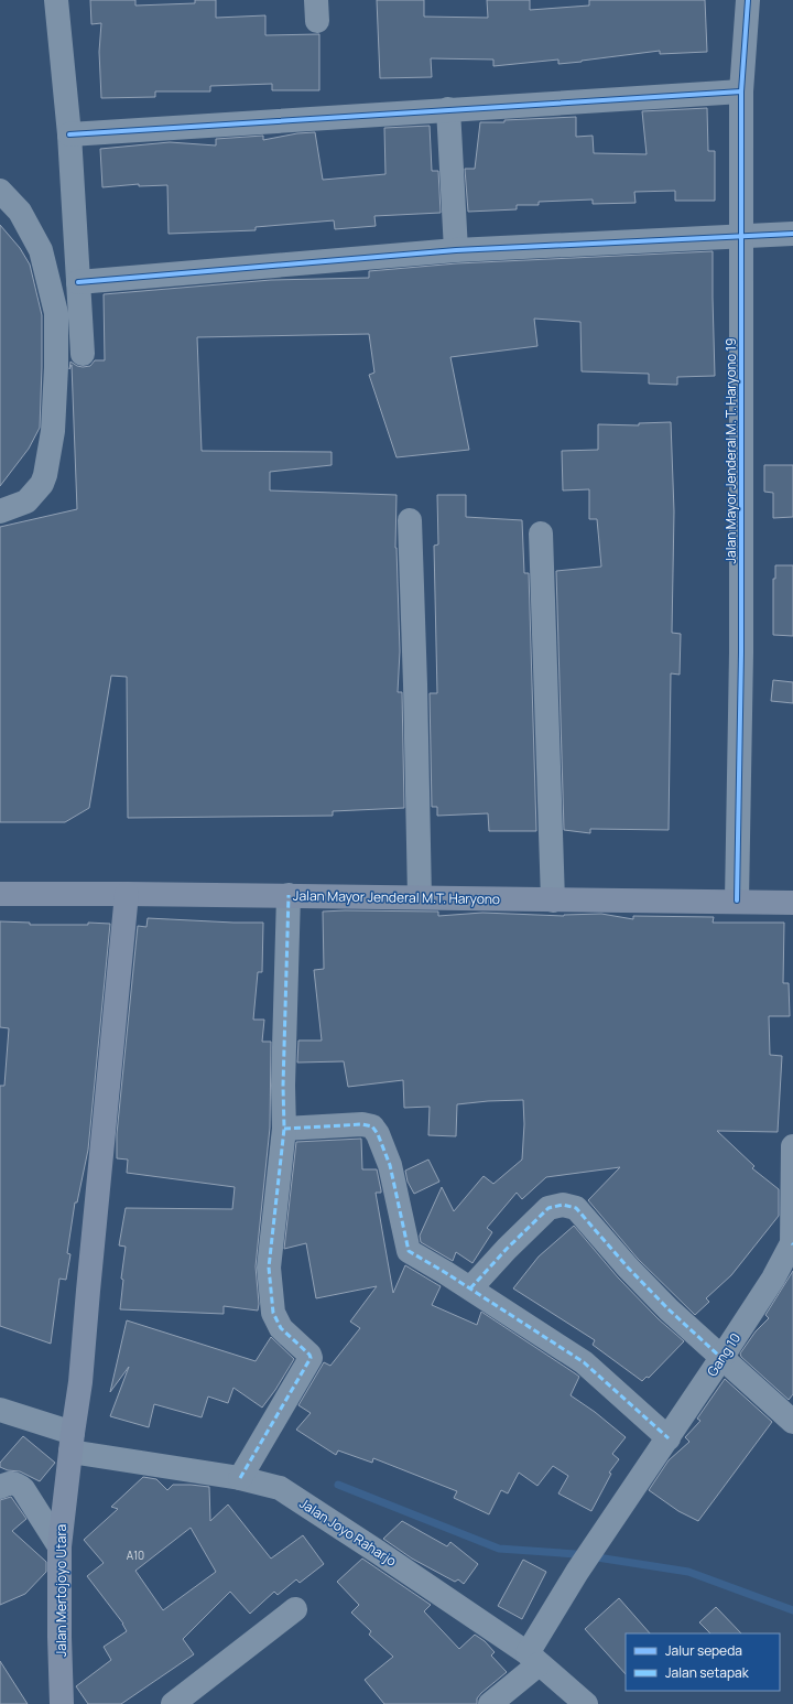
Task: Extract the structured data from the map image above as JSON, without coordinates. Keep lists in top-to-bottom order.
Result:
{
  "streets": {
    "main road": ["Jalan Mayor Jenderal M.T. Haryono", "Jalan Mertojoyo Utara"],
    "street": ["Jalan Mayor Jenderal M. T. Haryono 19", "Gang 10", "Jalan Joyo Raharjo"]
  },
  "crossings": [
    ["Jalan Mayor Jenderal M. T. Haryono 19", "Jalan Mayor Jenderal M.T. Haryono"],
    ["Jalan Mayor Jenderal M.T. Haryono", "Jalan Mertojoyo Utara"],
    ["Gang 10", "Jalan Joyo Raharjo"],
    ["Jalan Joyo Raharjo", "Jalan Mertojoyo Utara"]
  ],
  "house_numbers": ["A10"],
  "legend": ["Jalur sepeda", "Jalan setapak"]
}
